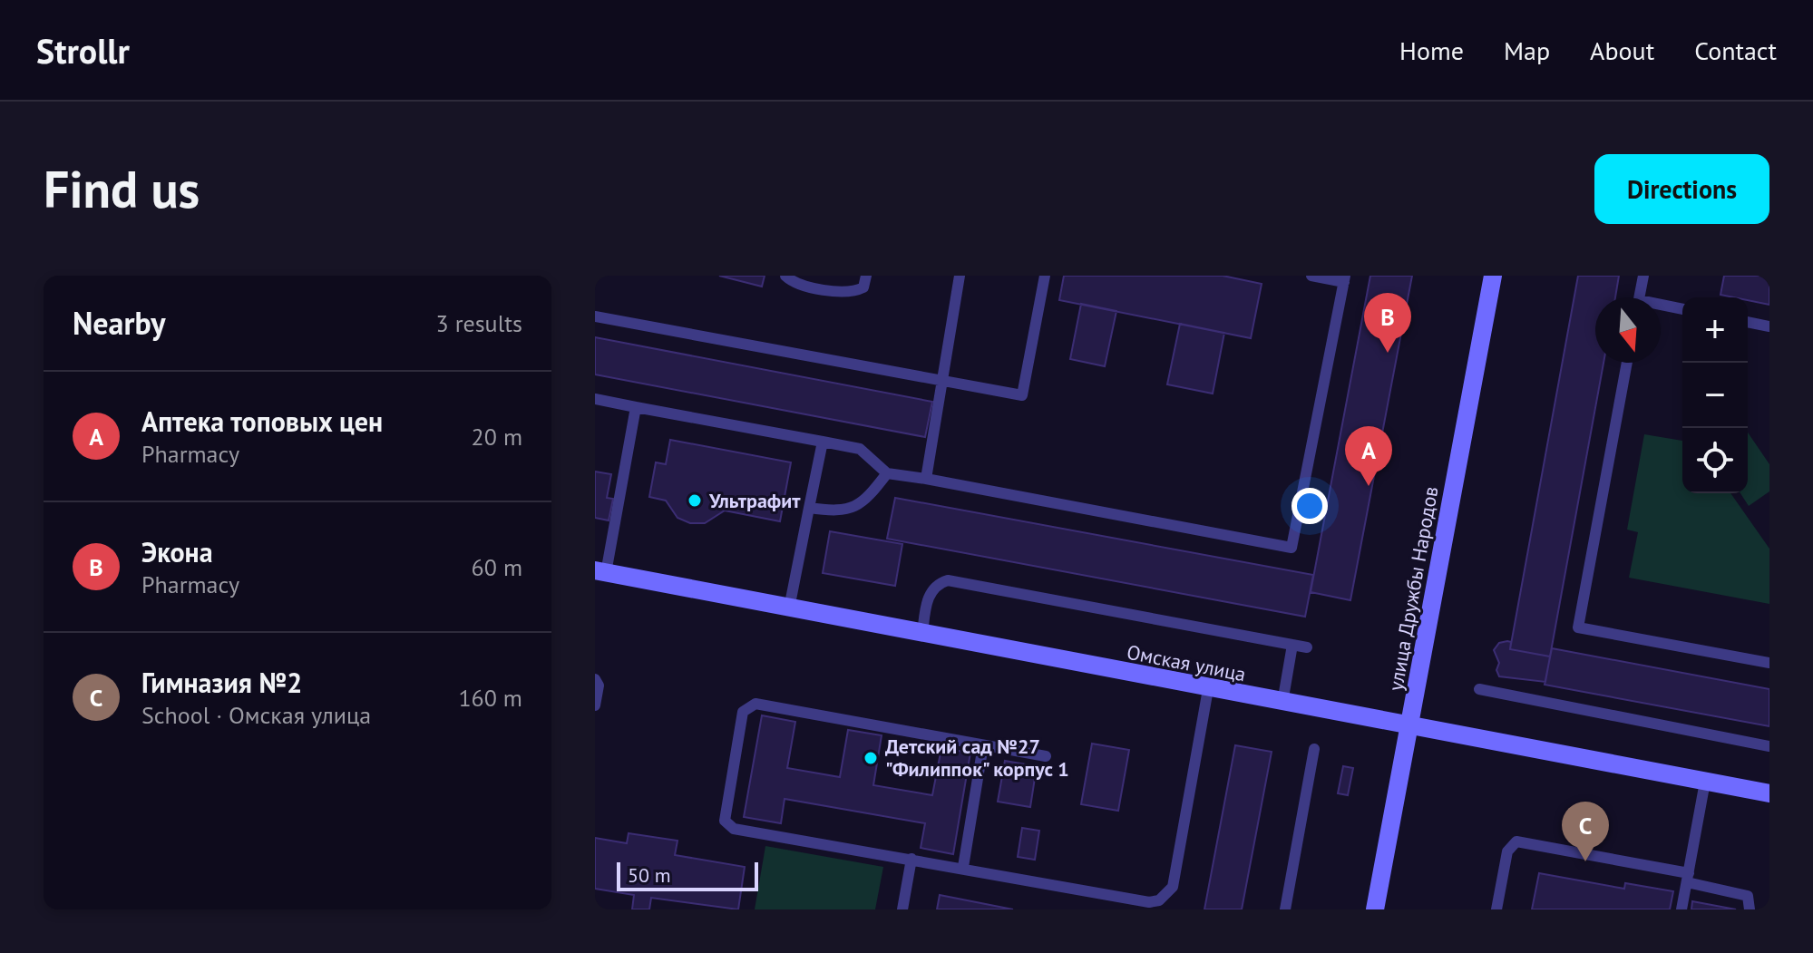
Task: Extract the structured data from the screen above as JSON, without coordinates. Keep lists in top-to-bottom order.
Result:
{
  "streets": {
    "main road": ["улица Дружбы Народов", "Омская улица"]
  },
  "crossings": [
    ["улица Дружбы Народов", "Омская улица"]
  ],
  "places": ["Ультрафит", "Детский сад №27 \"Филиппок\" корпус 1"],
  "scale_bar": "50 m",
  "north": "bottom",
  "page": {
    "header": "Strollr",
    "nav": [
      "Home",
      "Map",
      "About",
      "Contact"
    ],
    "buttons": "Directions",
    "title": "Find us",
    "heading": ["Nearby", "3 results"],
    "pins": ["B", "A", "C"],
    "map_buttons": ["+", "−"],
    "list": [
      {
        "mark": "A",
        "name": "Аптека топовых цен",
        "note": "Pharmacy",
        "value": "20 m"
      },
      {
        "mark": "B",
        "name": "Экона",
        "note": "Pharmacy",
        "value": "60 m"
      },
      {
        "mark": "C",
        "name": "Гимназия №2",
        "note": "School · Омская улица",
        "value": "160 m"
      }
    ],
    "scale": "50 m"
  }
}
